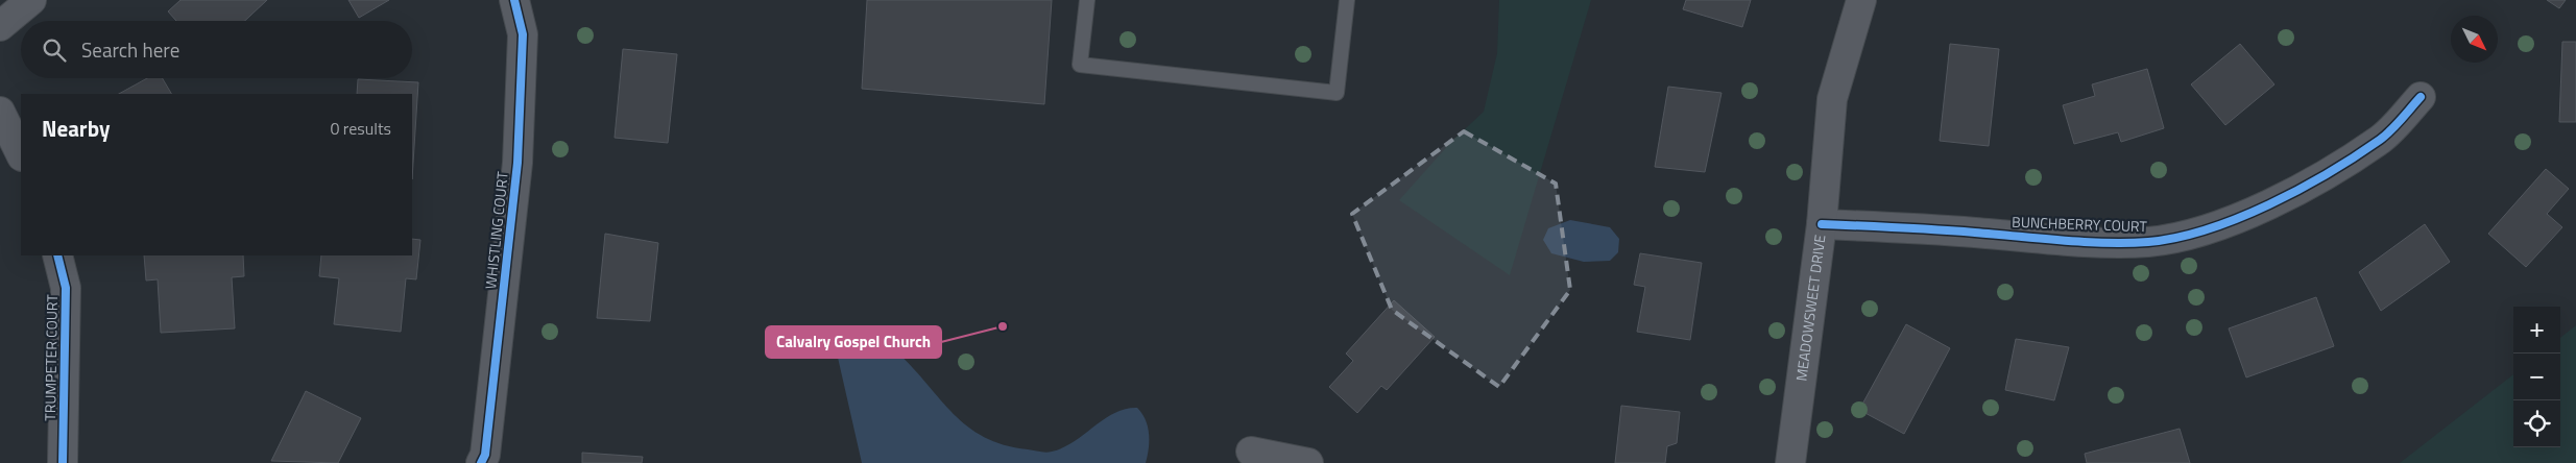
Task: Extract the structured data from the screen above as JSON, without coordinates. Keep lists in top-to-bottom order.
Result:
{
  "streets": {
    "street": [
      "BUNCHBERRY COURT",
      "WHISTLING COURT",
      "MEADOWSWEET DRIVE",
      "TRUMPETER COURT"
    ]
  },
  "crossings": [
    ["BUNCHBERRY COURT", "MEADOWSWEET DRIVE"]
  ],
  "places": ["Calvalry Gospel Church"],
  "north": "bottom right",
  "page": {
    "search": "Search here",
    "heading": ["Nearby", "0 results"],
    "map_buttons": ["+", "−"]
  }
}
